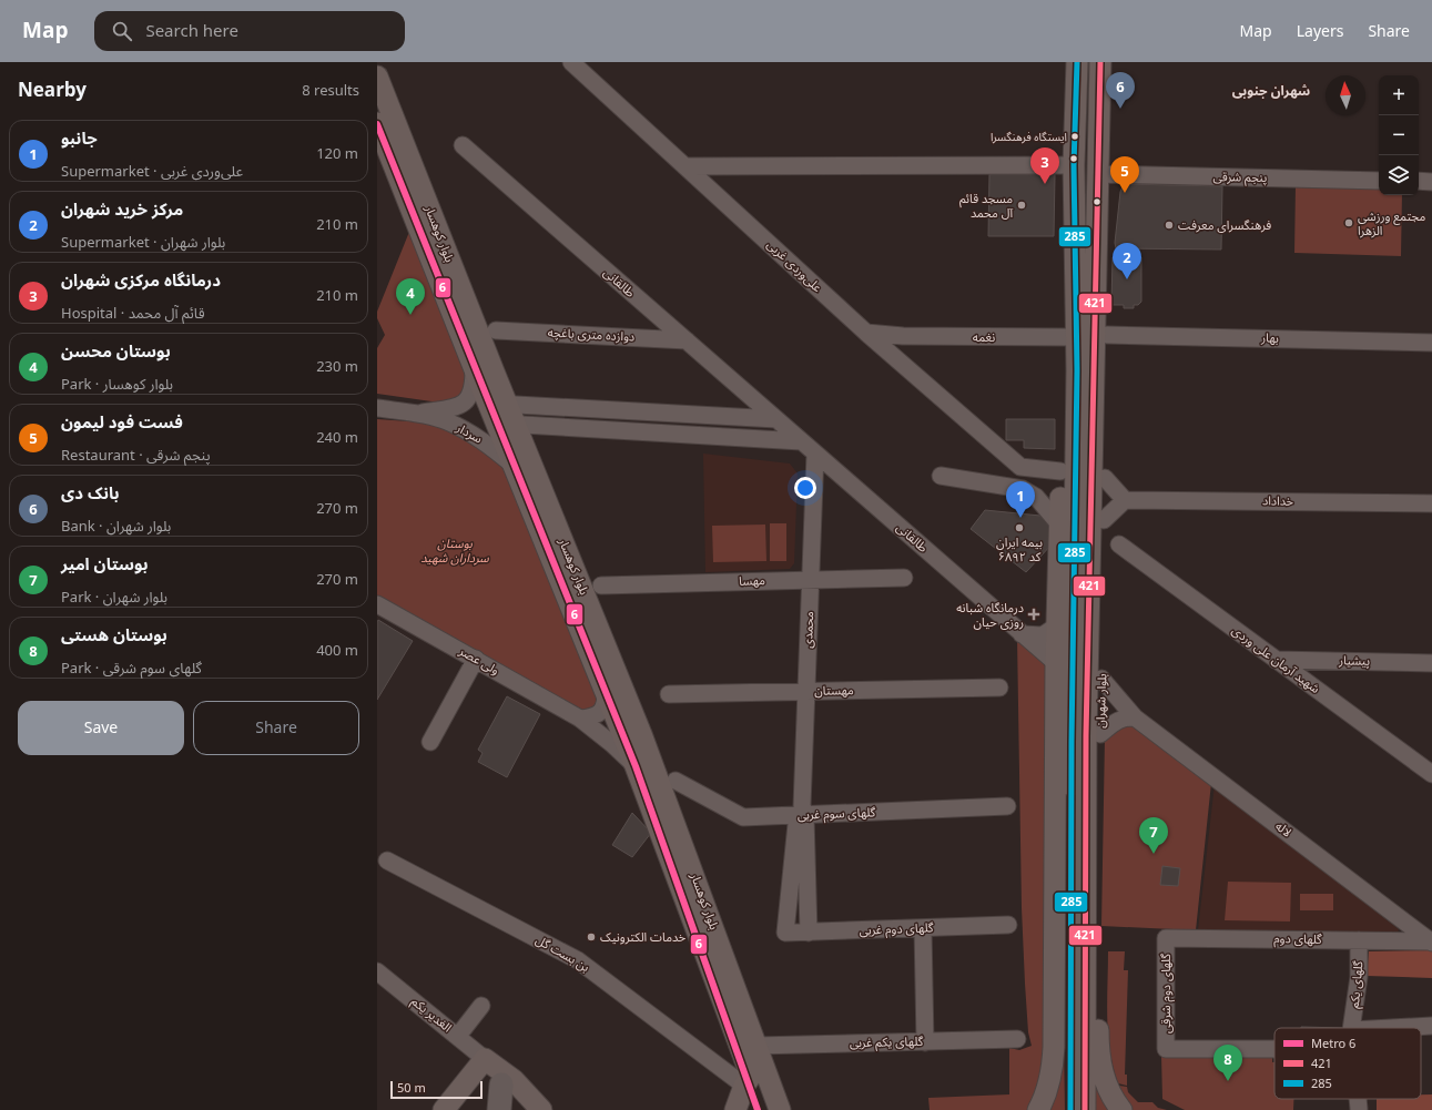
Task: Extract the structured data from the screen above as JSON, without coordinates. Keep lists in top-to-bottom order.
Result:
{
  "streets": {
    "main road": ["بلوار کوهسار", "بلوار شهران"],
    "street": [
      "پنجم شرقی",
      "علی‌وردی غربی",
      "طالقانی",
      "دوازده متری باغچه",
      "نغمه",
      "بهار",
      "سردار",
      "خداداد",
      "مهسا",
      "محمدی",
      "شهید آرمان علی وردی",
      "ولی عصر",
      "پیشیار",
      "مهستان",
      "گلهای سوم غربی",
      "لاله",
      "گلهای دوم غربی",
      "گلهای دوم",
      "بن بست گل",
      "گلهای یکم",
      "گلهای دوم شرقی",
      "الغدیر یکم",
      "گلهای یکم غربی"
    ]
  },
  "crossings": [
    ["پنجم شرقی", "بلوار شهران"],
    ["بلوار کوهسار", "سردار"],
    ["بلوار کوهسار", "ولی عصر"],
    ["بلوار کوهسار", "بن بست گل"],
    ["بلوار کوهسار", "گلهای یکم غربی"],
    ["علی‌وردی غربی", "نغمه"],
    ["طالقانی", "دوازده متری باغچه"],
    ["طالقانی", "محمدی"],
    ["طالقانی", "بلوار شهران"],
    ["نغمه", "بلوار شهران"],
    ["بهار", "بلوار شهران"],
    ["مهسا", "محمدی"],
    ["محمدی", "مهستان"],
    ["محمدی", "گلهای سوم غربی"],
    ["محمدی", "گلهای دوم غربی"],
    ["شهید آرمان علی وردی", "پیشیار"],
    ["بلوار شهران", "لاله"],
    ["گلهای سوم غربی", "گلهای دوم غربی"],
    ["لاله", "گلهای دوم"],
    ["گلهای دوم", "گلهای یکم"],
    ["گلهای دوم", "گلهای دوم شرقی"]
  ],
  "districts": ["شهران جنوبی"],
  "parks": ["بوستان سرداران شهید"],
  "places": {
    "other": [
      "ایستگاه فرهنگسرا",
      "مسجد قائم آل محمد",
      "مجتمع ورزشی الزهرا",
      "فرهنگسرای معرفت",
      "بیمه ایران کد ۶۸۹۲",
      "خدمات الکترونیک"
    ],
    "health": ["درمانگاه شبانه روزی حیان"]
  },
  "lines": ["transit line 421", "transit line 285", "metro line 6"],
  "legend": ["Metro 6", "421", "285"],
  "scale_bar": "50 m",
  "north": "top",
  "page": {
    "header": "Map",
    "search": "Search here",
    "nav": ["Map", "Layers", "Share"],
    "heading": ["Nearby", "8 results"],
    "pins": [
      "6",
      "3",
      "5",
      "2",
      "4",
      "1",
      "7",
      "8"
    ],
    "map_buttons": ["+", "−"],
    "list": [
      {
        "mark": "1",
        "name": "جانبو",
        "note": "Supermarket · علی‌وردی غربی",
        "value": "120 m"
      },
      {
        "mark": "2",
        "name": "مرکز خرید شهران",
        "note": "Supermarket · بلوار شهران",
        "value": "210 m"
      },
      {
        "mark": "3",
        "name": "درمانگاه مرکزی شهران",
        "note": "Hospital · قائم آل محمد",
        "value": "210 m"
      },
      {
        "mark": "4",
        "name": "بوستان محسن",
        "note": "Park · بلوار کوهسار",
        "value": "230 m"
      },
      {
        "mark": "5",
        "name": "فست فود لیمون",
        "note": "Restaurant · پنجم شرقی",
        "value": "240 m"
      },
      {
        "mark": "6",
        "name": "بانک دی",
        "note": "Bank · بلوار شهران",
        "value": "270 m"
      },
      {
        "mark": "7",
        "name": "بوستان امیر",
        "note": "Park · بلوار شهران",
        "value": "270 m"
      },
      {
        "mark": "8",
        "name": "بوستان هستی",
        "note": "Park · گلهای سوم شرقی",
        "value": "400 m"
      }
    ],
    "buttons": ["Save", "Share"],
    "scale": "50 m"
  }
}
